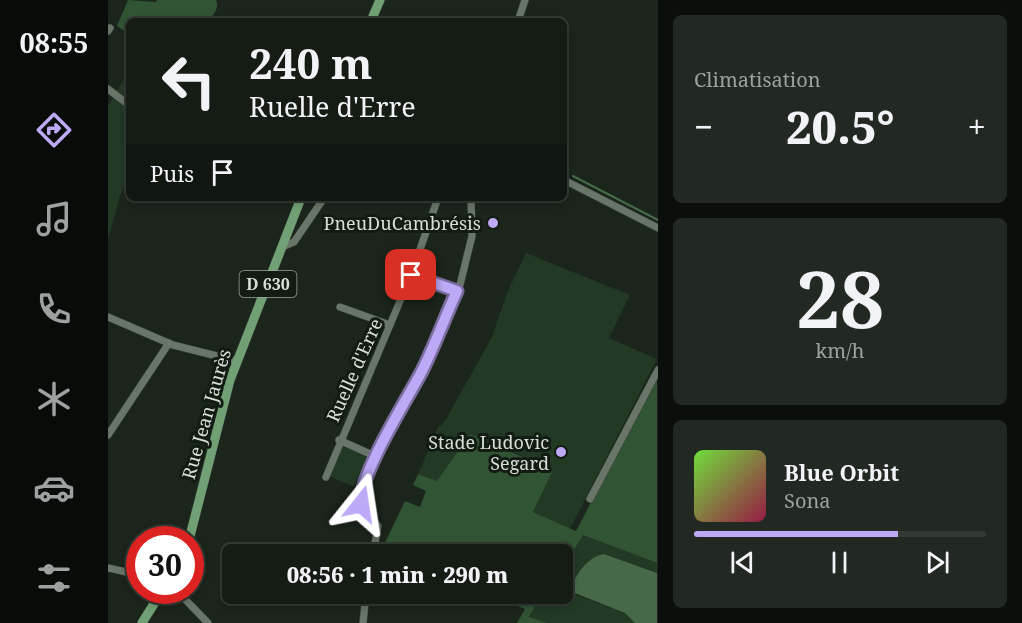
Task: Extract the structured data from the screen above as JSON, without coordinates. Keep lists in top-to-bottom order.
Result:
{
  "streets": {
    "main road": ["D 630", "Rue Jean Jaurès"],
    "street": ["Ruelle d'Erre"]
  },
  "places": ["PneuDuCambrésis", "Stade Ludovic Segard"],
  "page": {
    "tabs": "08:55",
    "tile": [
      "Climatisation",
      ["28", "km/h"]
    ],
    "turn": ["240 m", "Ruelle d'Erre"],
    "heat": ["−", "20.5°", "+"],
    "then": "Puis",
    "song": ["Blue Orbit", "Sona"],
    "limit": "30",
    "trip": "08:56 · 1 min · 290 m"
  }
}
